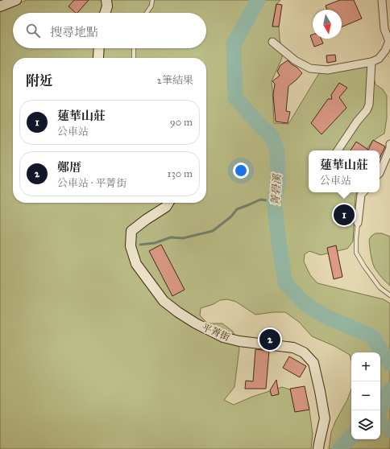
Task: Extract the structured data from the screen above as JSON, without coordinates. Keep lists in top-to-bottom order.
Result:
{
  "streets": {
    "street": ["平菁街"]
  },
  "water": ["菁礐溪"],
  "north": "bottom",
  "page": {
    "search": "搜尋地點",
    "heading": ["附近", "2筆結果"],
    "list": [
      {
        "mark": "1",
        "name": "蓮華山莊",
        "note": "公車站",
        "value": "90 m"
      },
      {
        "mark": "2",
        "name": "鄭厝",
        "note": "公車站 · 平菁街",
        "value": "130 m"
      }
    ],
    "popup": ["蓮華山莊", "公車站"],
    "pins": ["1", "2"],
    "map_buttons": ["+", "−"]
  }
}
